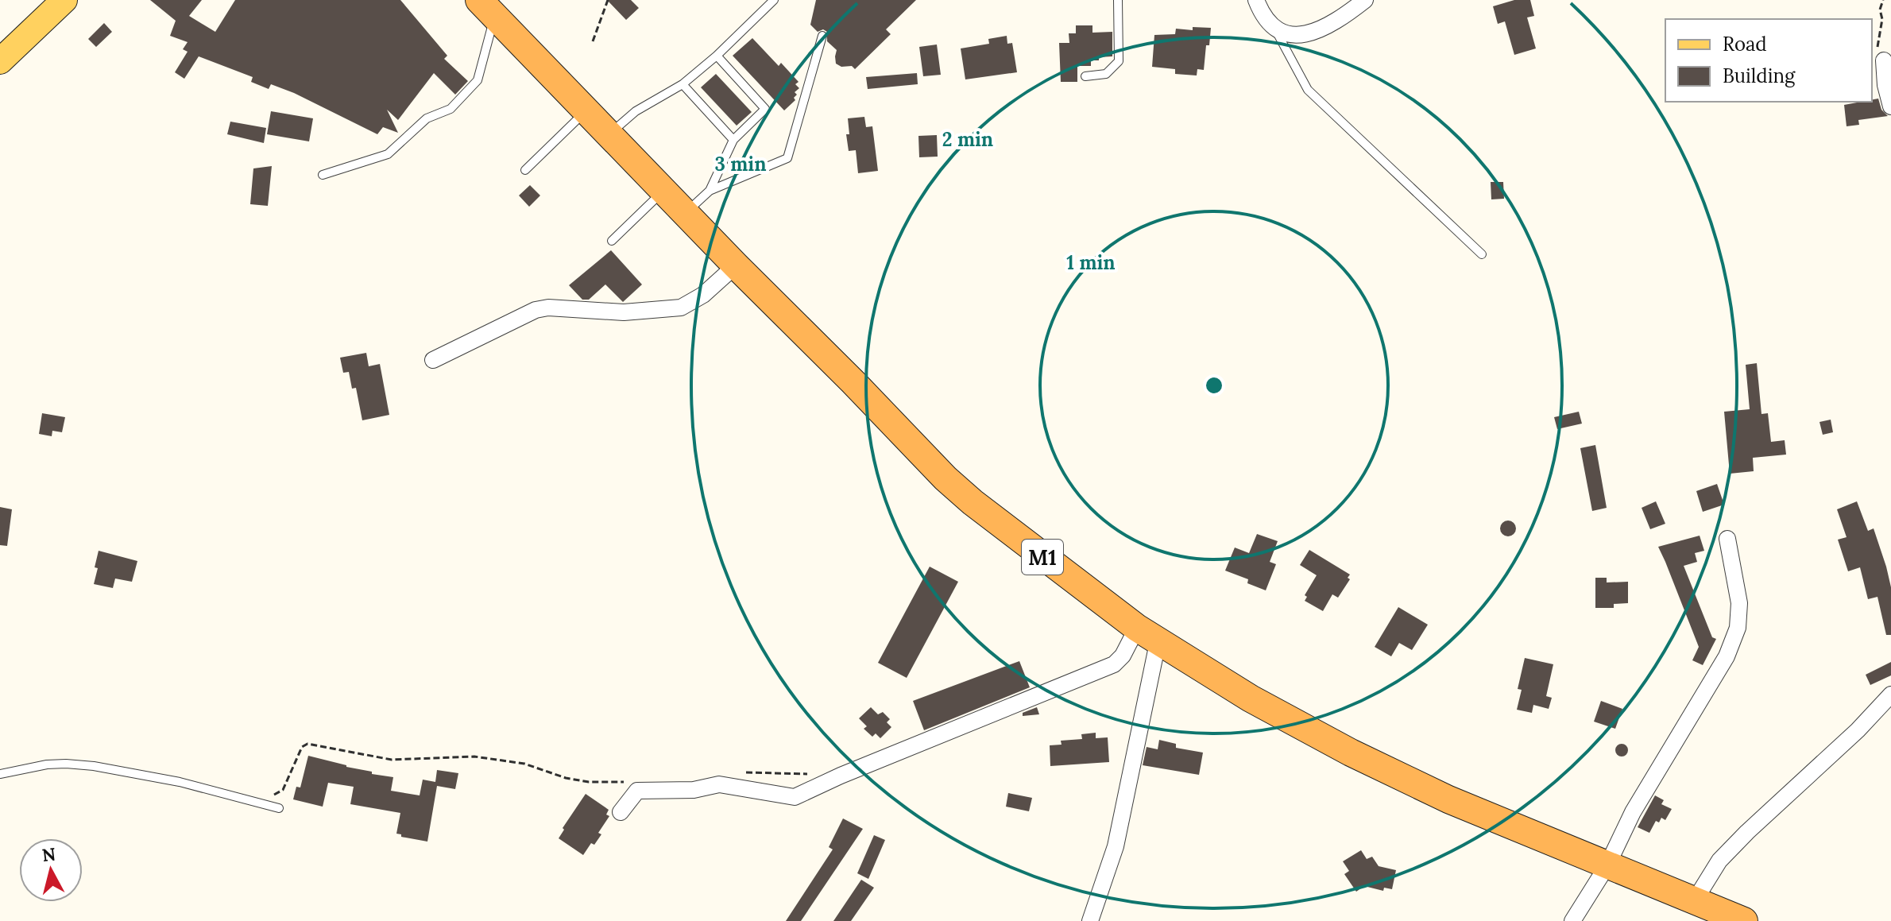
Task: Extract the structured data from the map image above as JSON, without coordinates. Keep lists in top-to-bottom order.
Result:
{
  "streets": {
    "highway": ["M1"]
  },
  "legend": ["Road", "Building"],
  "north": "top",
  "rings": ["2 min", "3 min", "1 min"]
}
